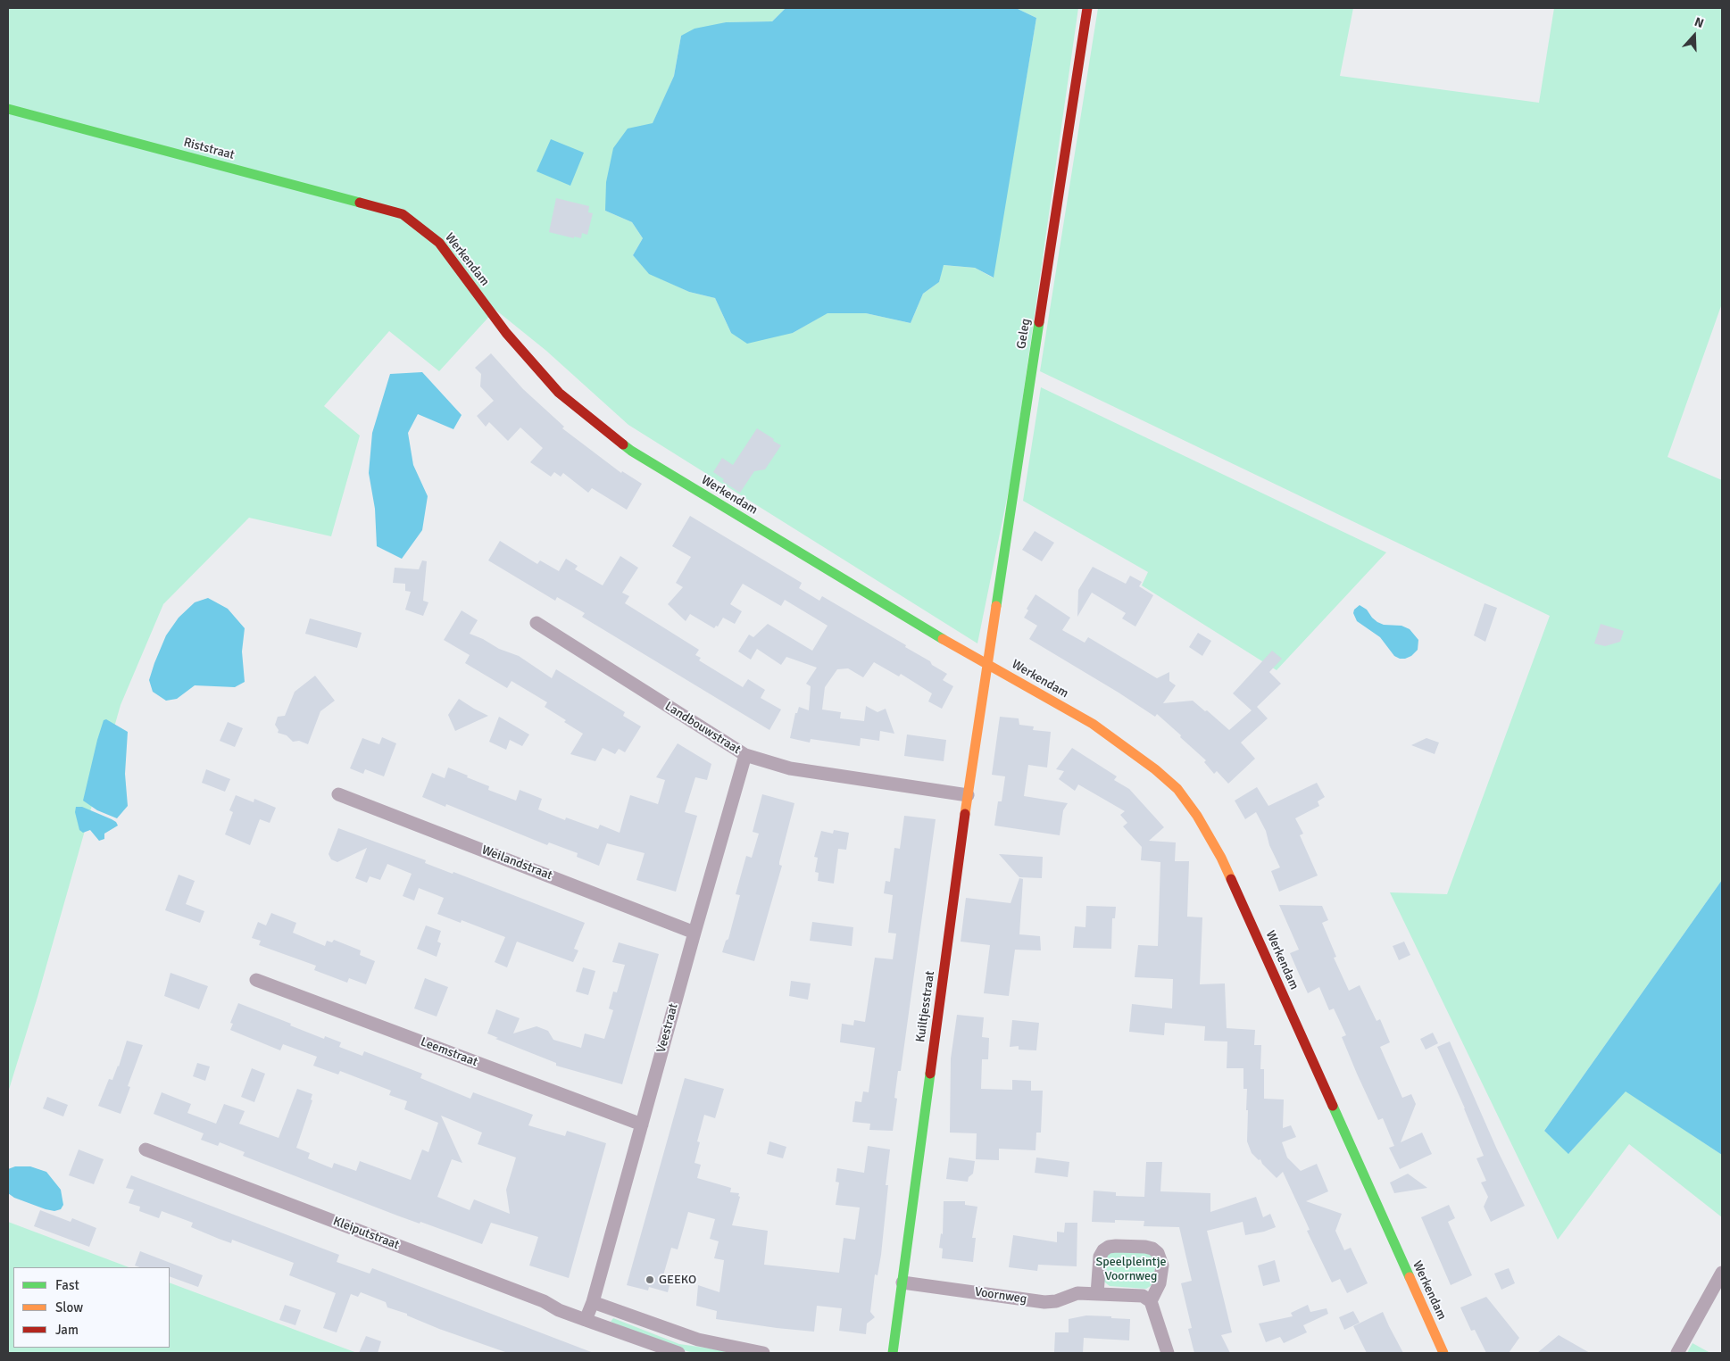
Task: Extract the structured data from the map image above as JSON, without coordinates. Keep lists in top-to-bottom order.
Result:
{
  "streets": {
    "street": [
      "Riststraat",
      "Werkendam",
      "Geleg",
      "Landbouwstraat",
      "Weilandstraat",
      "Kuiltjesstraat",
      "Veestraat",
      "Leemstraat",
      "Kleiputstraat",
      "Voornweg"
    ]
  },
  "crossings": [
    ["Riststraat", "Werkendam"],
    ["Werkendam", "Geleg"],
    ["Werkendam", "Kuiltjesstraat"],
    ["Geleg", "Kuiltjesstraat"],
    ["Landbouwstraat", "Kuiltjesstraat"],
    ["Landbouwstraat", "Veestraat"],
    ["Weilandstraat", "Veestraat"],
    ["Kuiltjesstraat", "Voornweg"],
    ["Veestraat", "Leemstraat"]
  ],
  "parks": ["Speelpleintje Voornweg"],
  "places": ["GEEKO"],
  "legend": ["Fast", "Slow", "Jam"],
  "north": "top"
}
